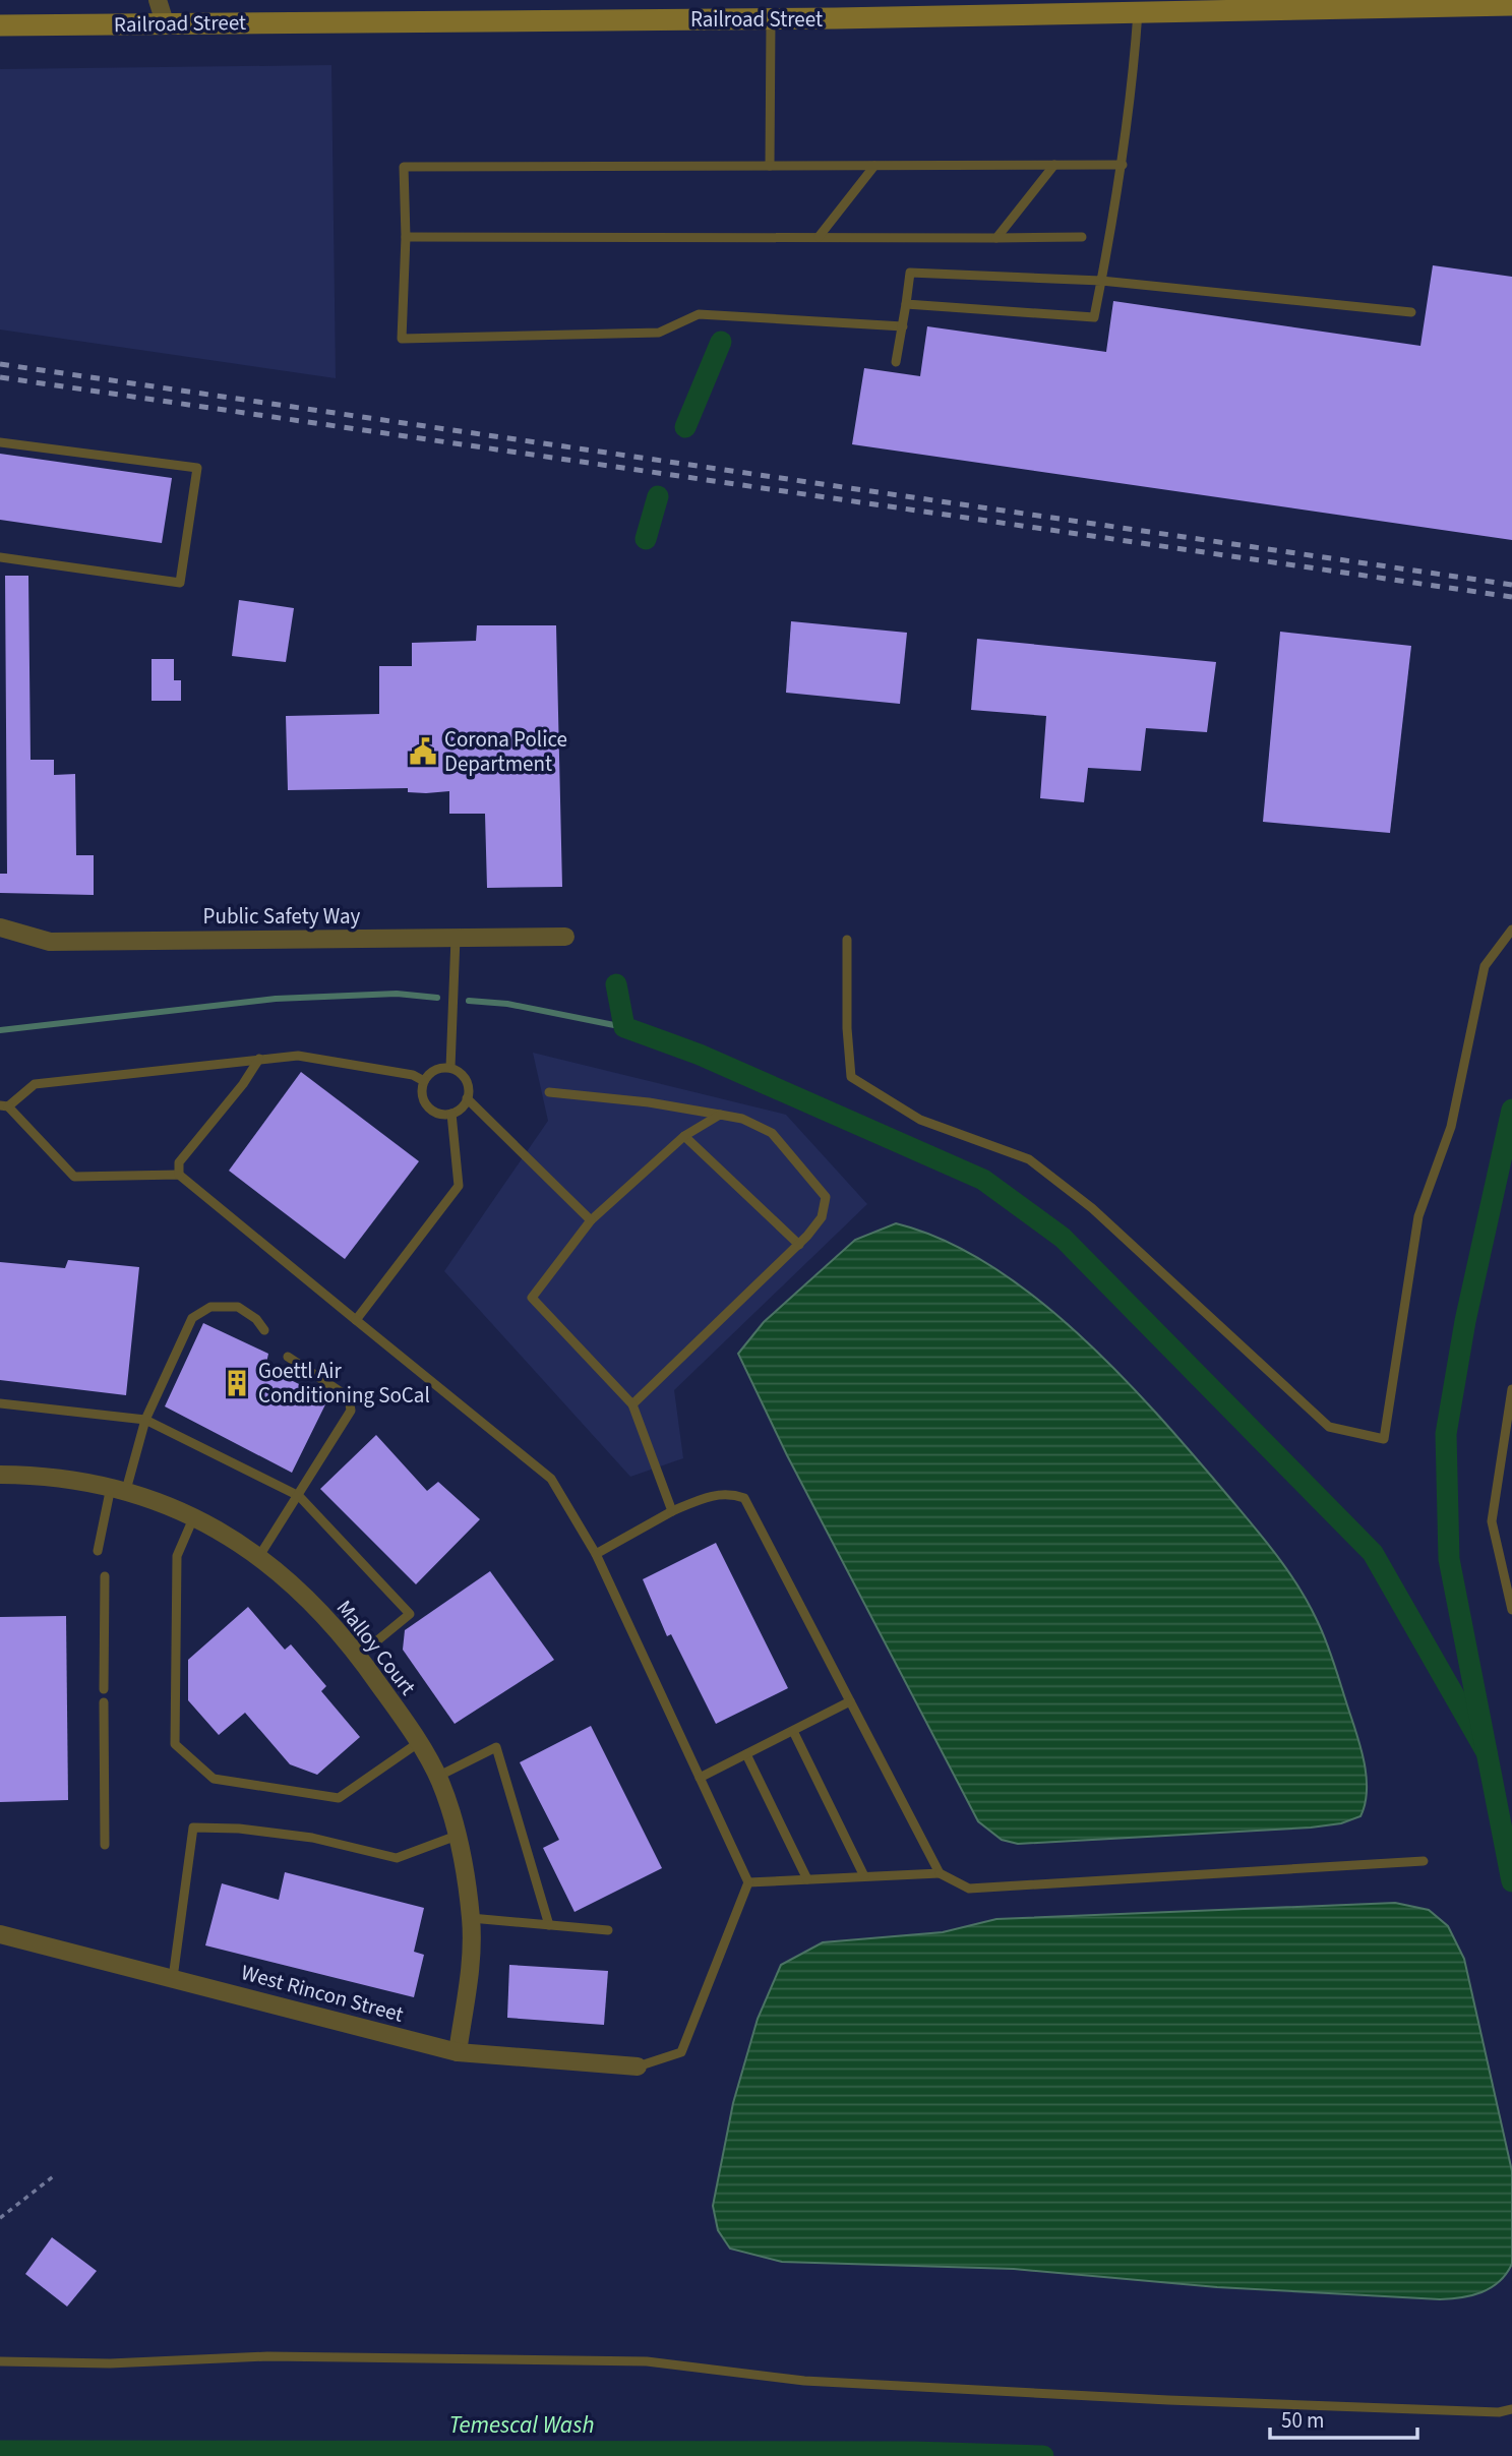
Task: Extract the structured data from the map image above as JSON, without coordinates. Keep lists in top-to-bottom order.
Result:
{
  "streets": {
    "main road": ["Railroad Street"],
    "street": ["Public Safety Way", "Malloy Court", "West Rincon Street"]
  },
  "crossings": [
    ["Malloy Court", "West Rincon Street"]
  ],
  "water": ["Temescal Wash"],
  "places": {
    "public building": ["Corona Police Department"],
    "building": ["Goettl Air Conditioning SoCal"]
  },
  "scale_bar": "50 m"
}
